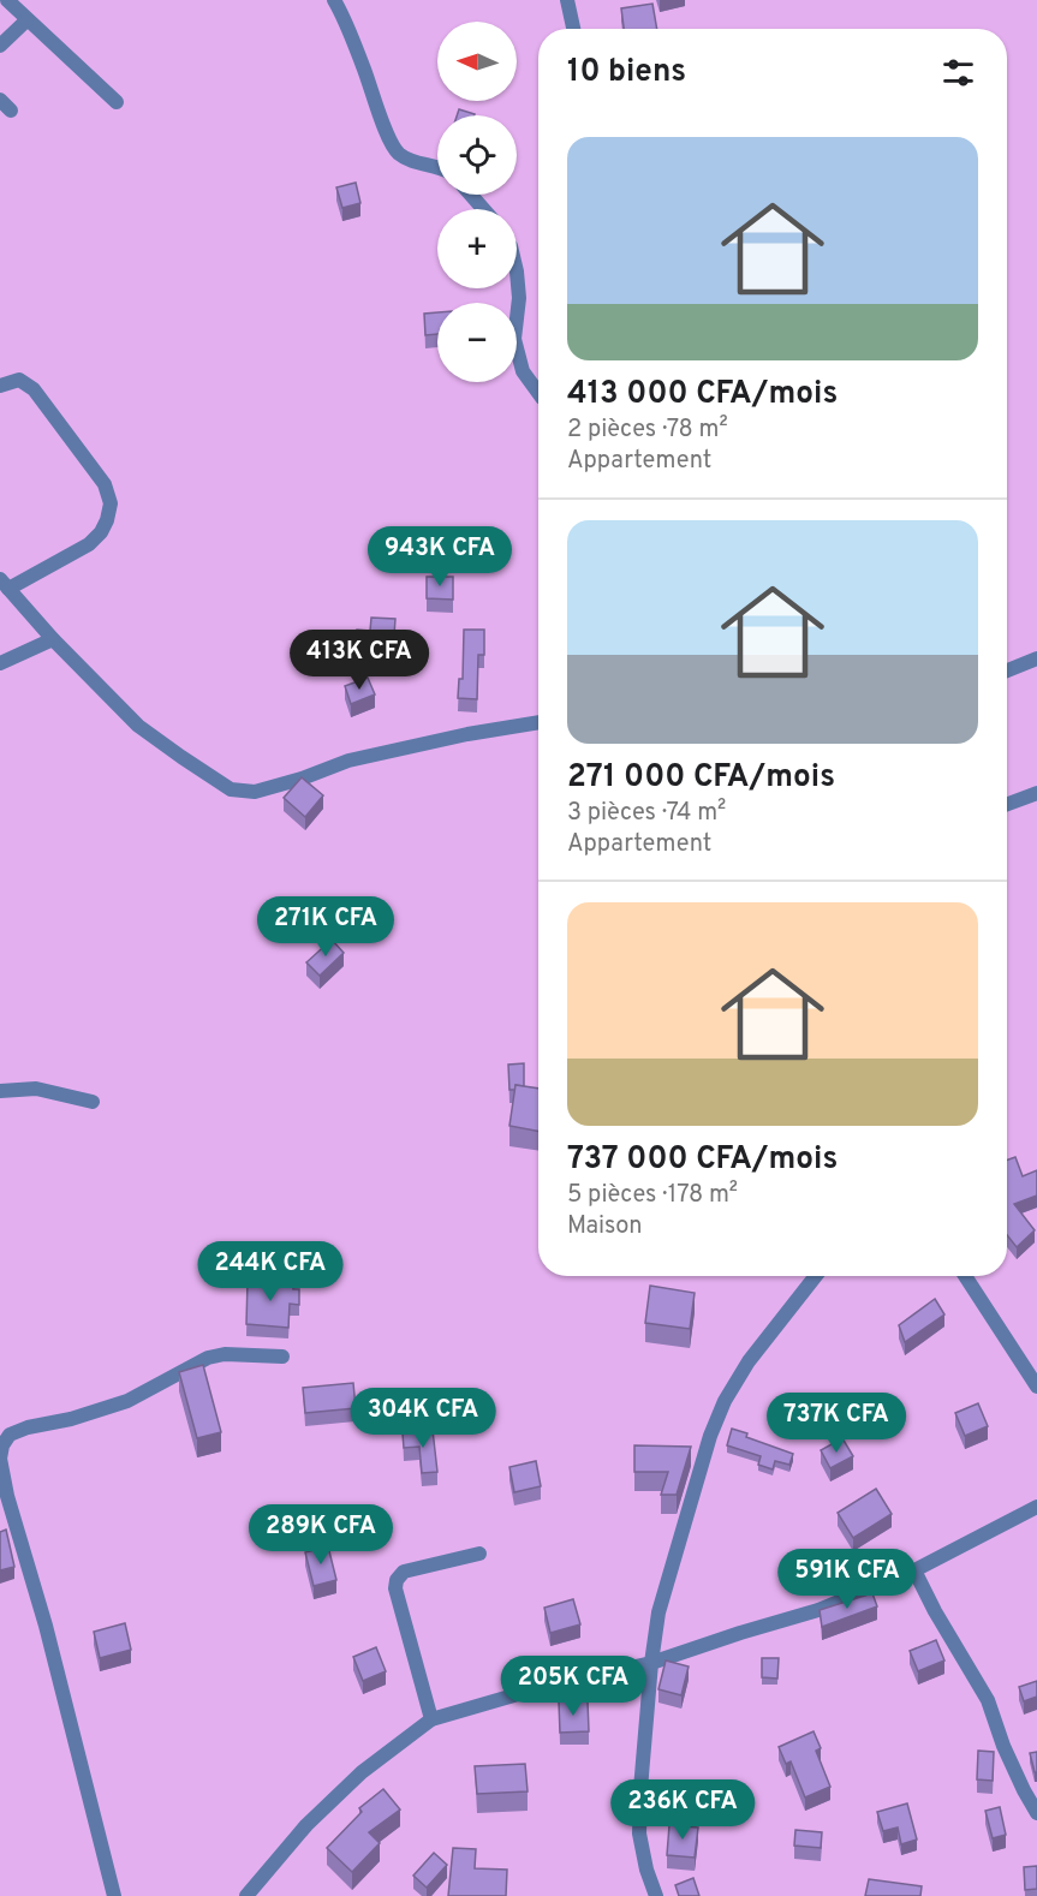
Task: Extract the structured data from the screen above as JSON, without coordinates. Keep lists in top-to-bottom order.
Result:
{
  "north": "left",
  "page": {
    "map_buttons": ["+", "−"],
    "heading": "10 biens",
    "list": [
      {
        "name": "413 000 CFA/mois",
        "note": "2 pièces · 78 m² · Appartement"
      },
      {
        "name": "271 000 CFA/mois",
        "note": "3 pièces · 74 m² · Appartement"
      },
      {
        "name": "737 000 CFA/mois",
        "note": "5 pièces · 178 m² · Maison"
      }
    ],
    "price": [
      "943K CFA",
      "413K CFA",
      "271K CFA",
      "244K CFA",
      "304K CFA",
      "737K CFA",
      "289K CFA",
      "591K CFA",
      "205K CFA",
      "236K CFA"
    ]
  }
}
